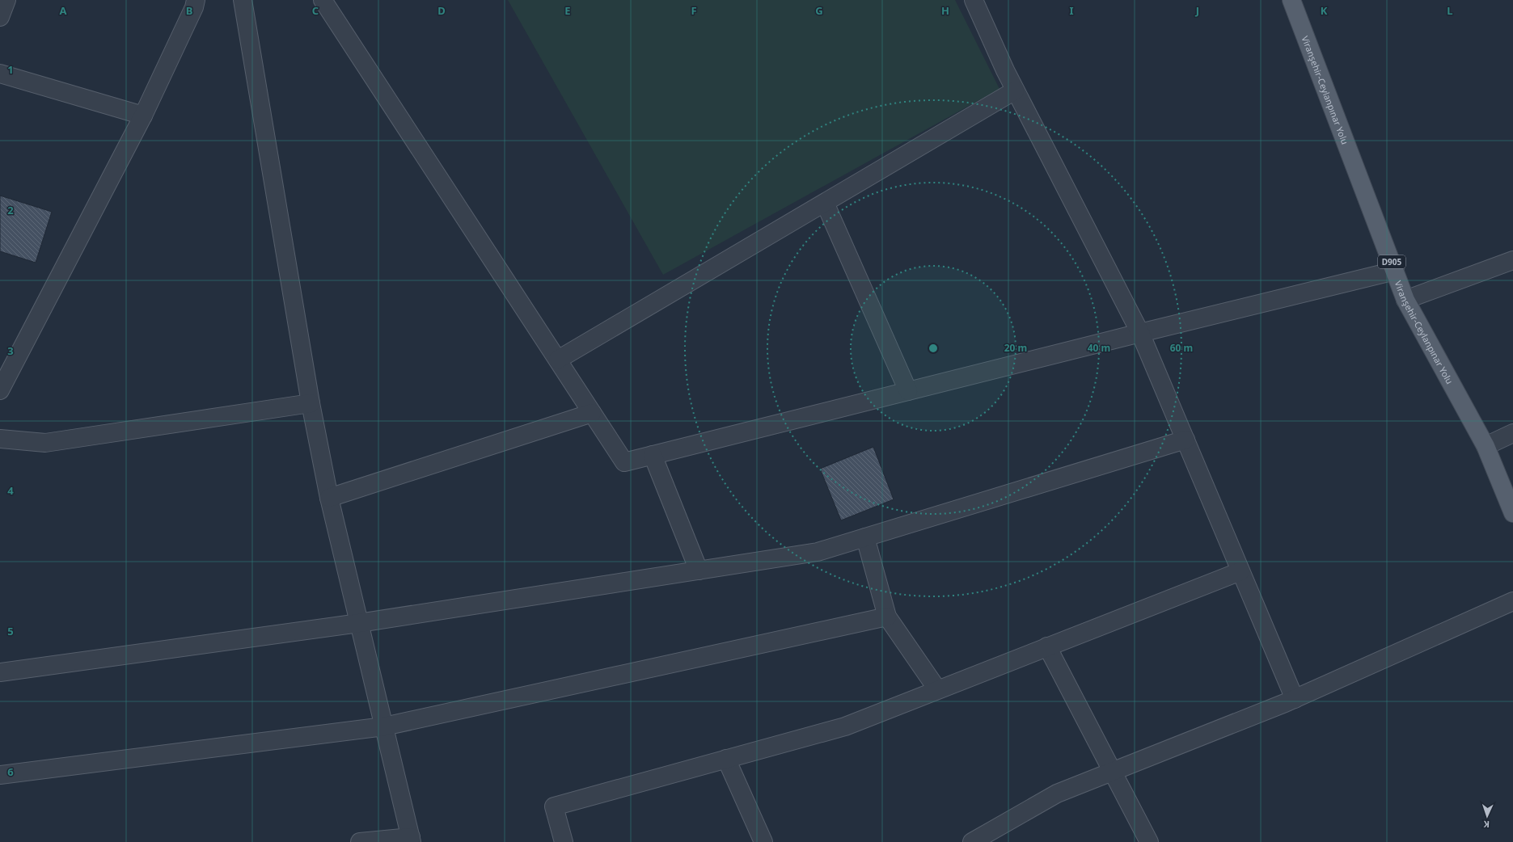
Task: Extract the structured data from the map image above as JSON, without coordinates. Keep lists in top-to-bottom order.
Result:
{
  "streets": {
    "main road": ["Viranşehir-Ceylanpınar Yolu", "D905"]
  },
  "north": "bottom",
  "grid": {
    "columns": [
      "A",
      "B",
      "C",
      "D",
      "E",
      "F",
      "G",
      "H",
      "I",
      "J",
      "K",
      "L"
    ],
    "rows": [
      "1",
      "2",
      "3",
      "4",
      "5",
      "6"
    ]
  },
  "rings": ["20 m", "40 m", "60 m"]
}
